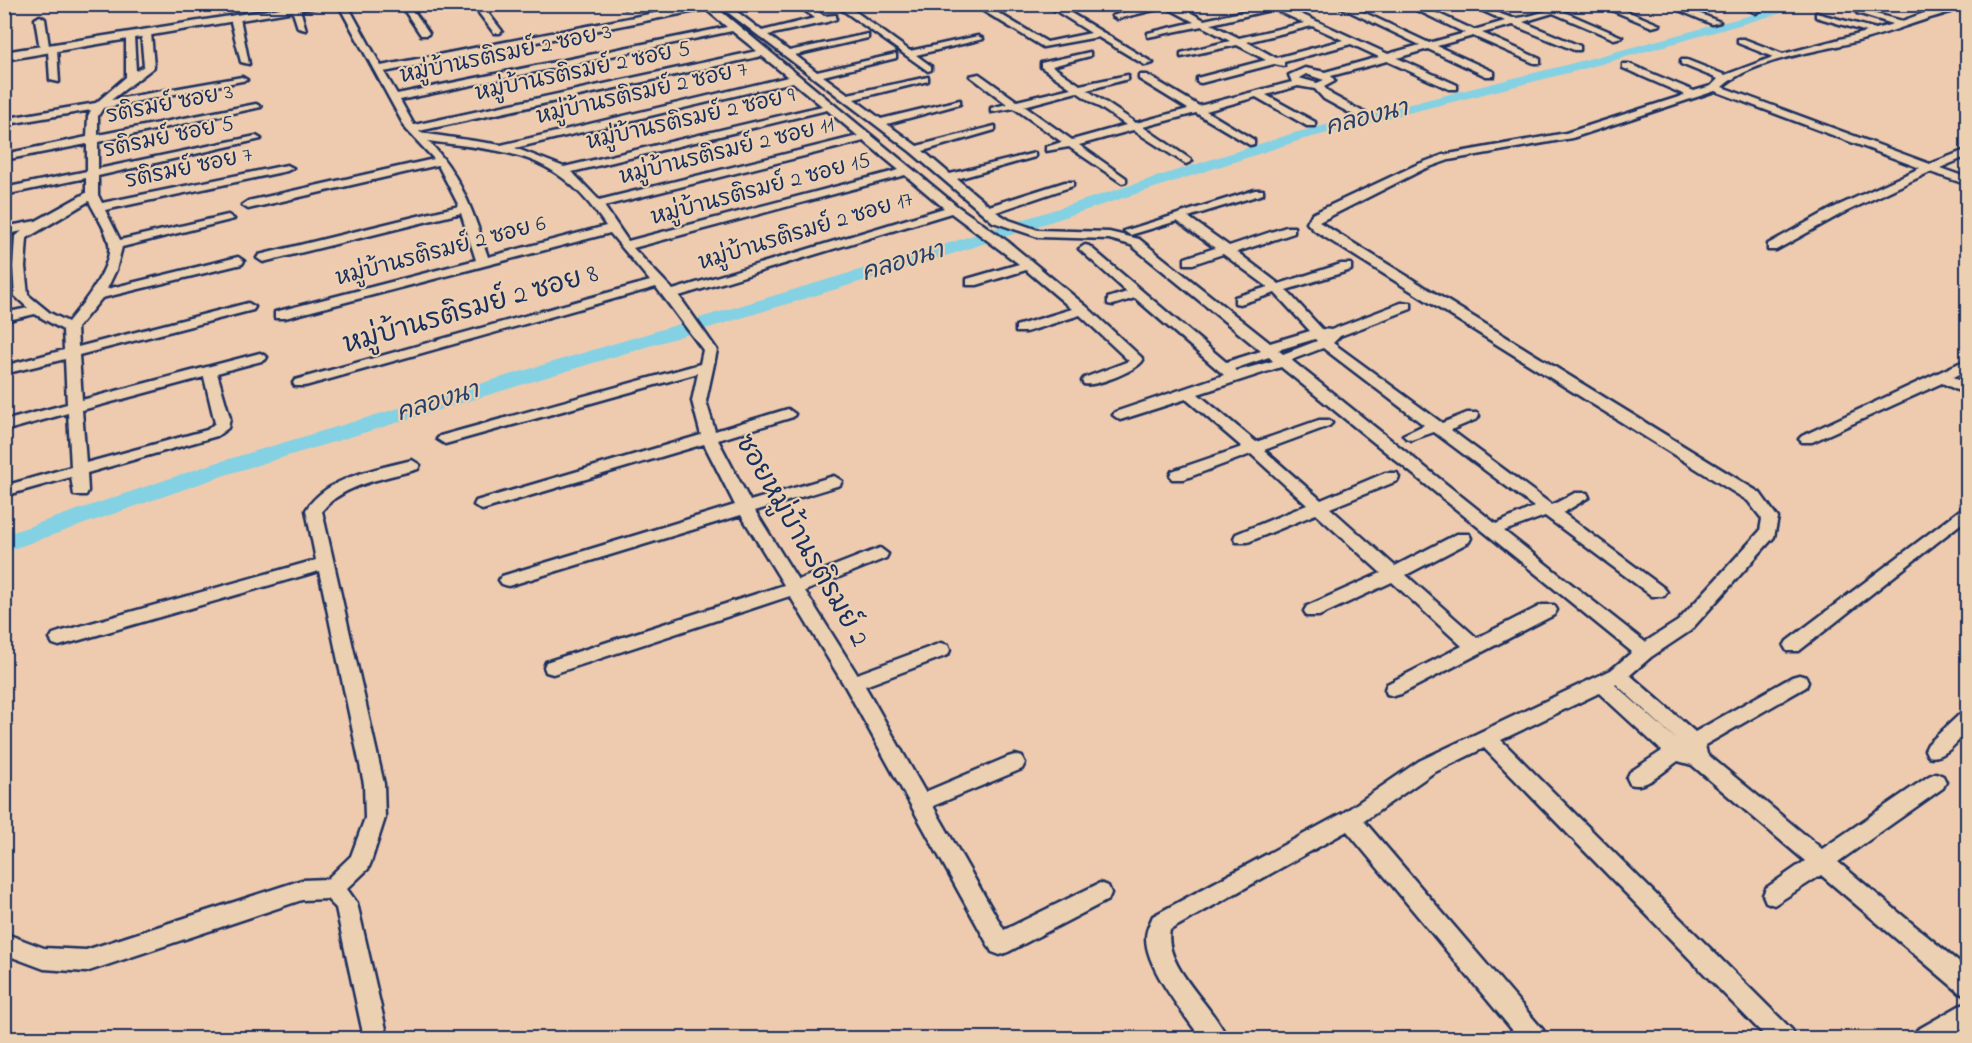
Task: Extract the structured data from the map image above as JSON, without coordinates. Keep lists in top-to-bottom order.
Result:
{
  "streets": {
    "street": [
      "หมู่บ้านรติรมย์ 2 ซอย 3",
      "หมู่บ้านรติรมย์ 2 ซอย 5",
      "หมู่บ้านรติรมย์ 2 ซอย 7",
      "รติรมย์ ซอย 3",
      "หมู่บ้านรติรมย์ 2 ซอย 9",
      "รติรมย์ ซอย 5",
      "หมู่บ้านรติรมย์ 2 ซอย 11",
      "รติรมย์ ซอย 7",
      "หมู่บ้านรติรมย์ 2 ซอย 15",
      "หมู่บ้านรติรมย์ 2 ซอย 17",
      "หมู่บ้านรติรมย์ 2 ซอย 6",
      "หมู่บ้านรติรมย์ 2 ซอย 8",
      "ซอยหมู่บ้านรติรมย์ 2"
    ]
  },
  "water": ["คลองนา"]
}
